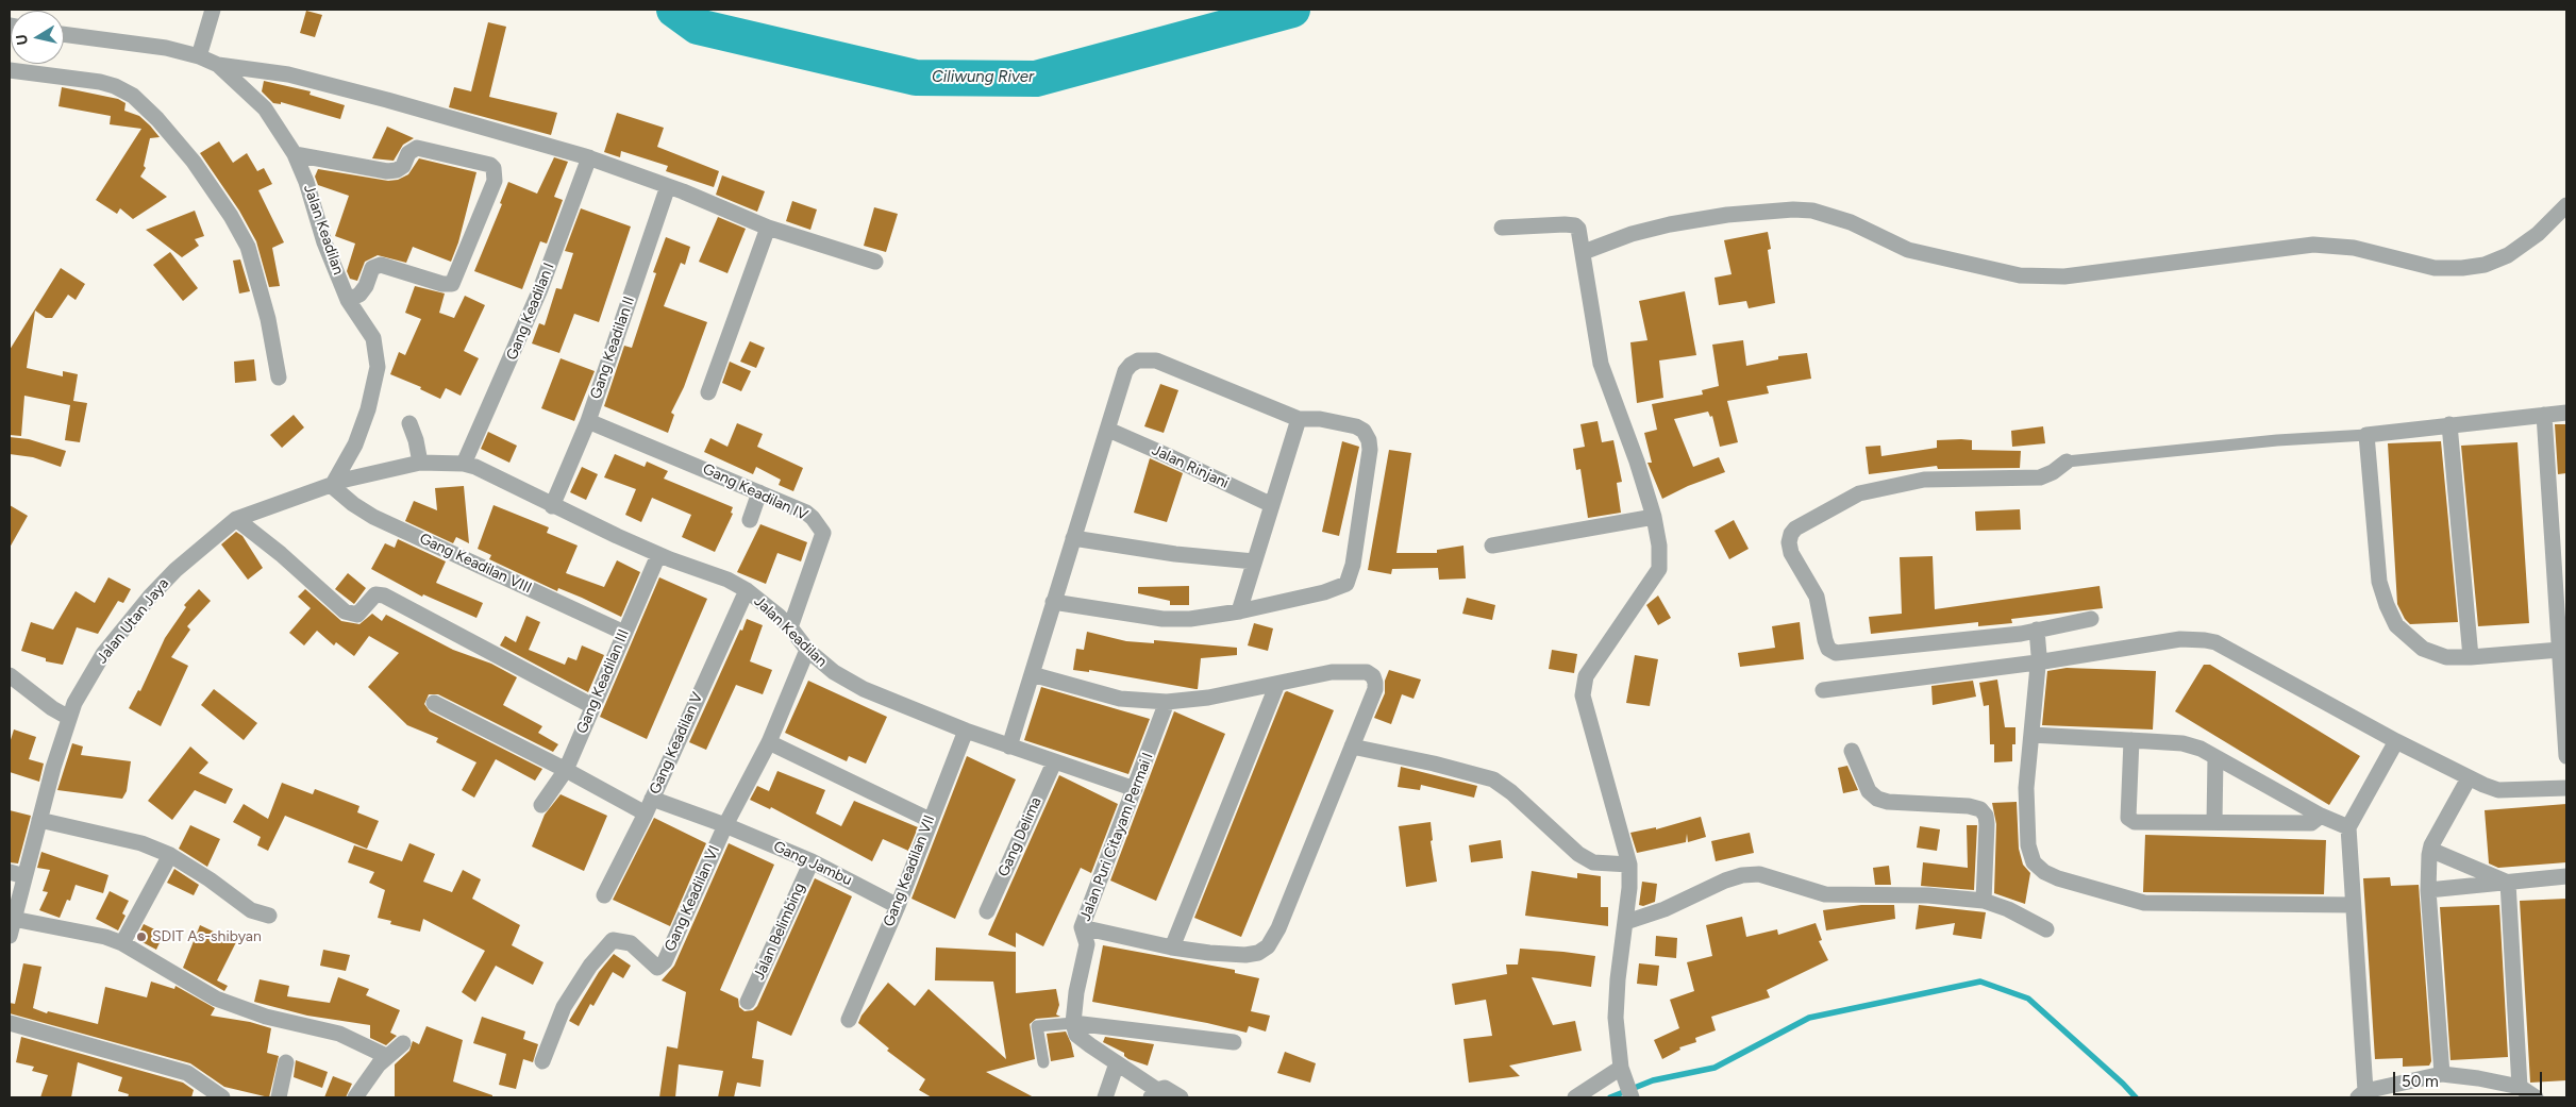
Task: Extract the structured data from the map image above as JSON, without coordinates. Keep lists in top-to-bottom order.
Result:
{
  "streets": {
    "street": [
      "Jalan Keadilan",
      "Gang Keadilan I",
      "Gang Keadilan II",
      "Jalan Rinjani",
      "Gang Keadilan IV",
      "Gang Keadilan VIII",
      "Jalan Utan Jaya",
      "Gang Keadilan III",
      "Gang Keadilan V",
      "Gang Delima",
      "Jalan Puri Citayam Permai I",
      "Gang Jambu",
      "Gang Keadilan VII",
      "Gang Keadilan VI",
      "Jalan Belimbing"
    ]
  },
  "crossings": [
    ["Jalan Keadilan", "Gang Keadilan I"],
    ["Jalan Keadilan", "Gang Keadilan II"],
    ["Jalan Keadilan", "Gang Keadilan IV"],
    ["Jalan Keadilan", "Gang Keadilan VIII"],
    ["Jalan Keadilan", "Jalan Utan Jaya"],
    ["Jalan Keadilan", "Gang Keadilan III"],
    ["Jalan Keadilan", "Gang Keadilan V"],
    ["Jalan Keadilan", "Gang Delima"],
    ["Jalan Keadilan", "Jalan Puri Citayam Permai I"],
    ["Jalan Keadilan", "Gang Keadilan VII"],
    ["Jalan Keadilan", "Gang Keadilan VI"],
    ["Gang Keadilan II", "Gang Keadilan IV"],
    ["Gang Keadilan VIII", "Jalan Utan Jaya"],
    ["Gang Keadilan VIII", "Gang Keadilan III"],
    ["Gang Keadilan III", "Gang Jambu"],
    ["Gang Keadilan V", "Gang Jambu"],
    ["Gang Jambu", "Gang Keadilan VII"],
    ["Gang Jambu", "Gang Keadilan VI"],
    ["Gang Jambu", "Jalan Belimbing"]
  ],
  "water": ["Ciliwung River"],
  "places": ["SDIT As-shibyan"],
  "scale_bar": "50 m",
  "north": "left"
}
